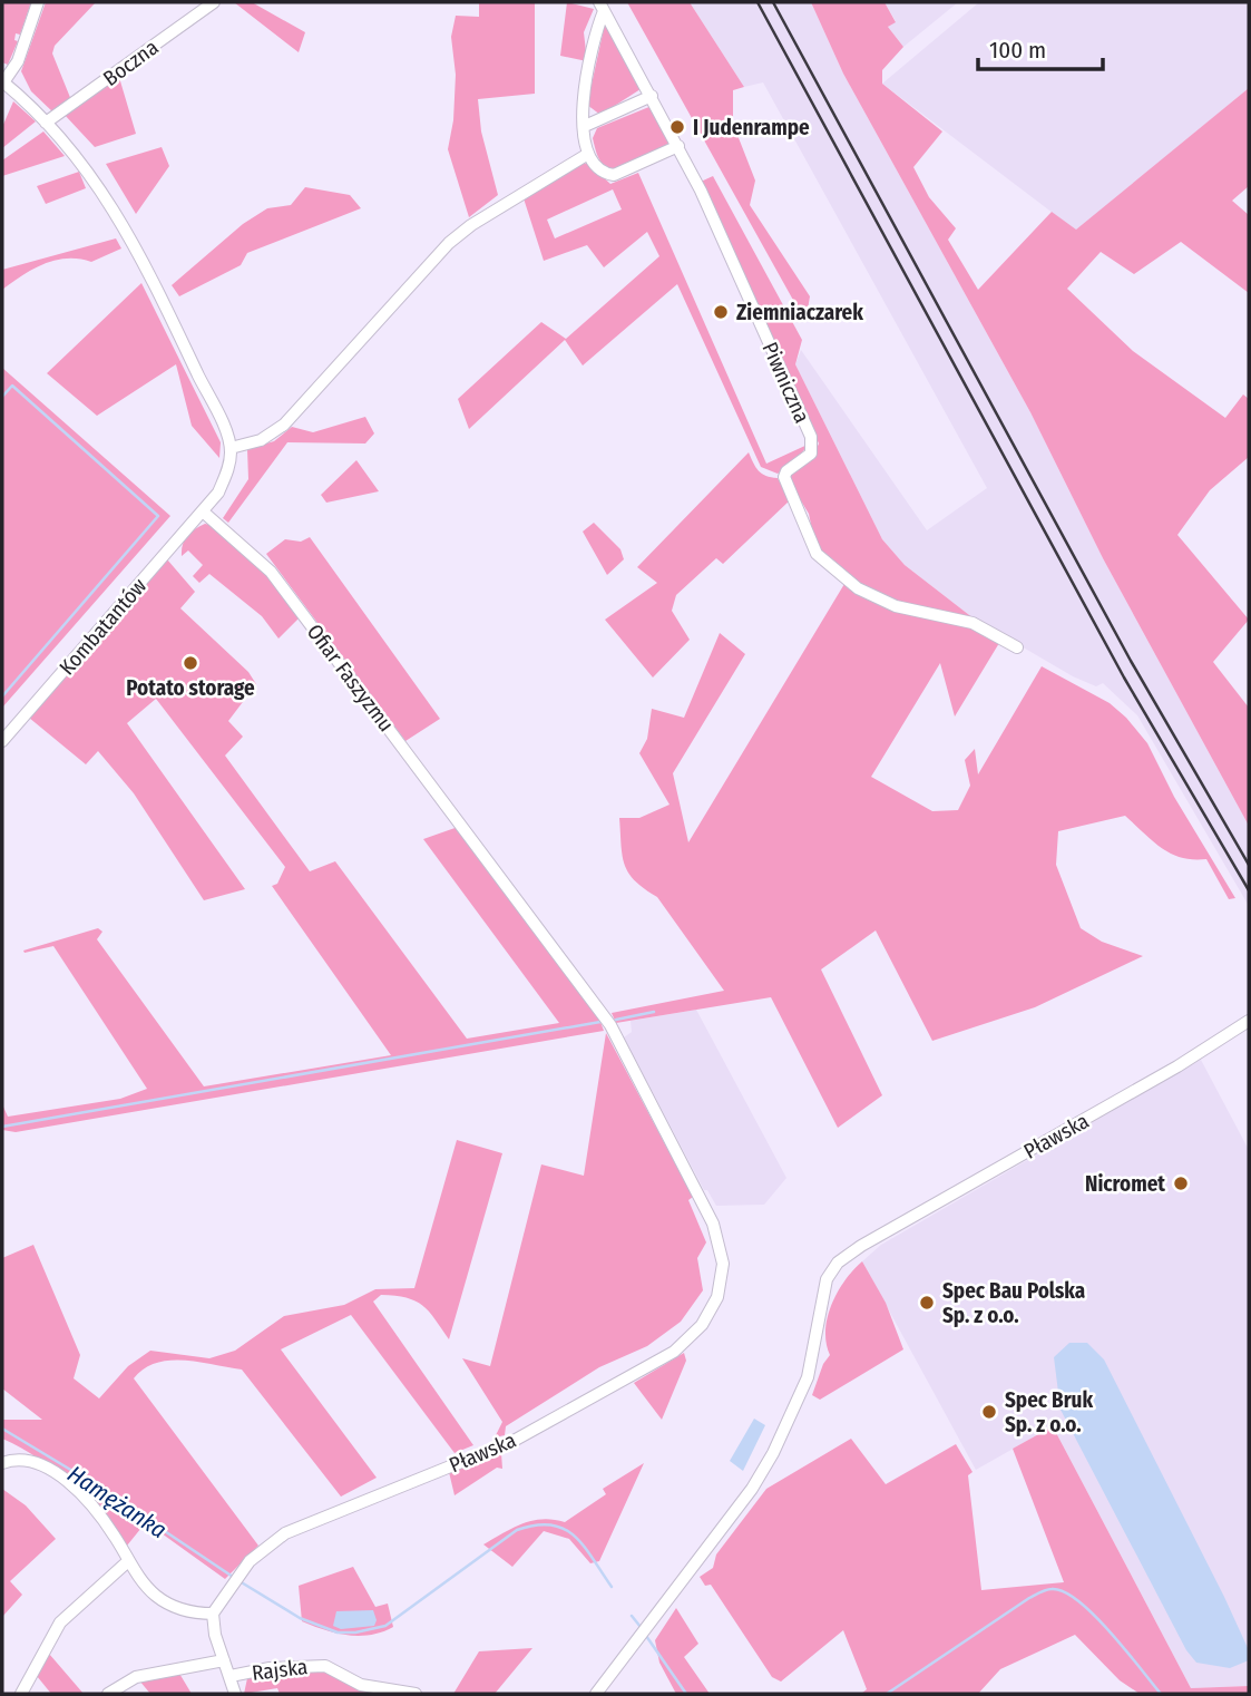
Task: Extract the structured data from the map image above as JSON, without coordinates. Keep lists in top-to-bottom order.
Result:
{
  "streets": {
    "street": [
      "Boczna",
      "Piwniczna",
      "Kombatantów",
      "Ofiar Faszyzmu",
      "Pławska",
      "Rajska"
    ]
  },
  "crossings": [
    ["Kombatantów", "Ofiar Faszyzmu"],
    ["Ofiar Faszyzmu", "Pławska"]
  ],
  "water": ["Hamężanka"],
  "places": [
    "I Judenrampe",
    "Ziemniaczarek",
    "Potato storage",
    "Nicromet",
    "Spec Bau Polska Sp. z o.o.",
    "Spec Bruk Sp. z o.o."
  ],
  "scale_bar": "100 m"
}
